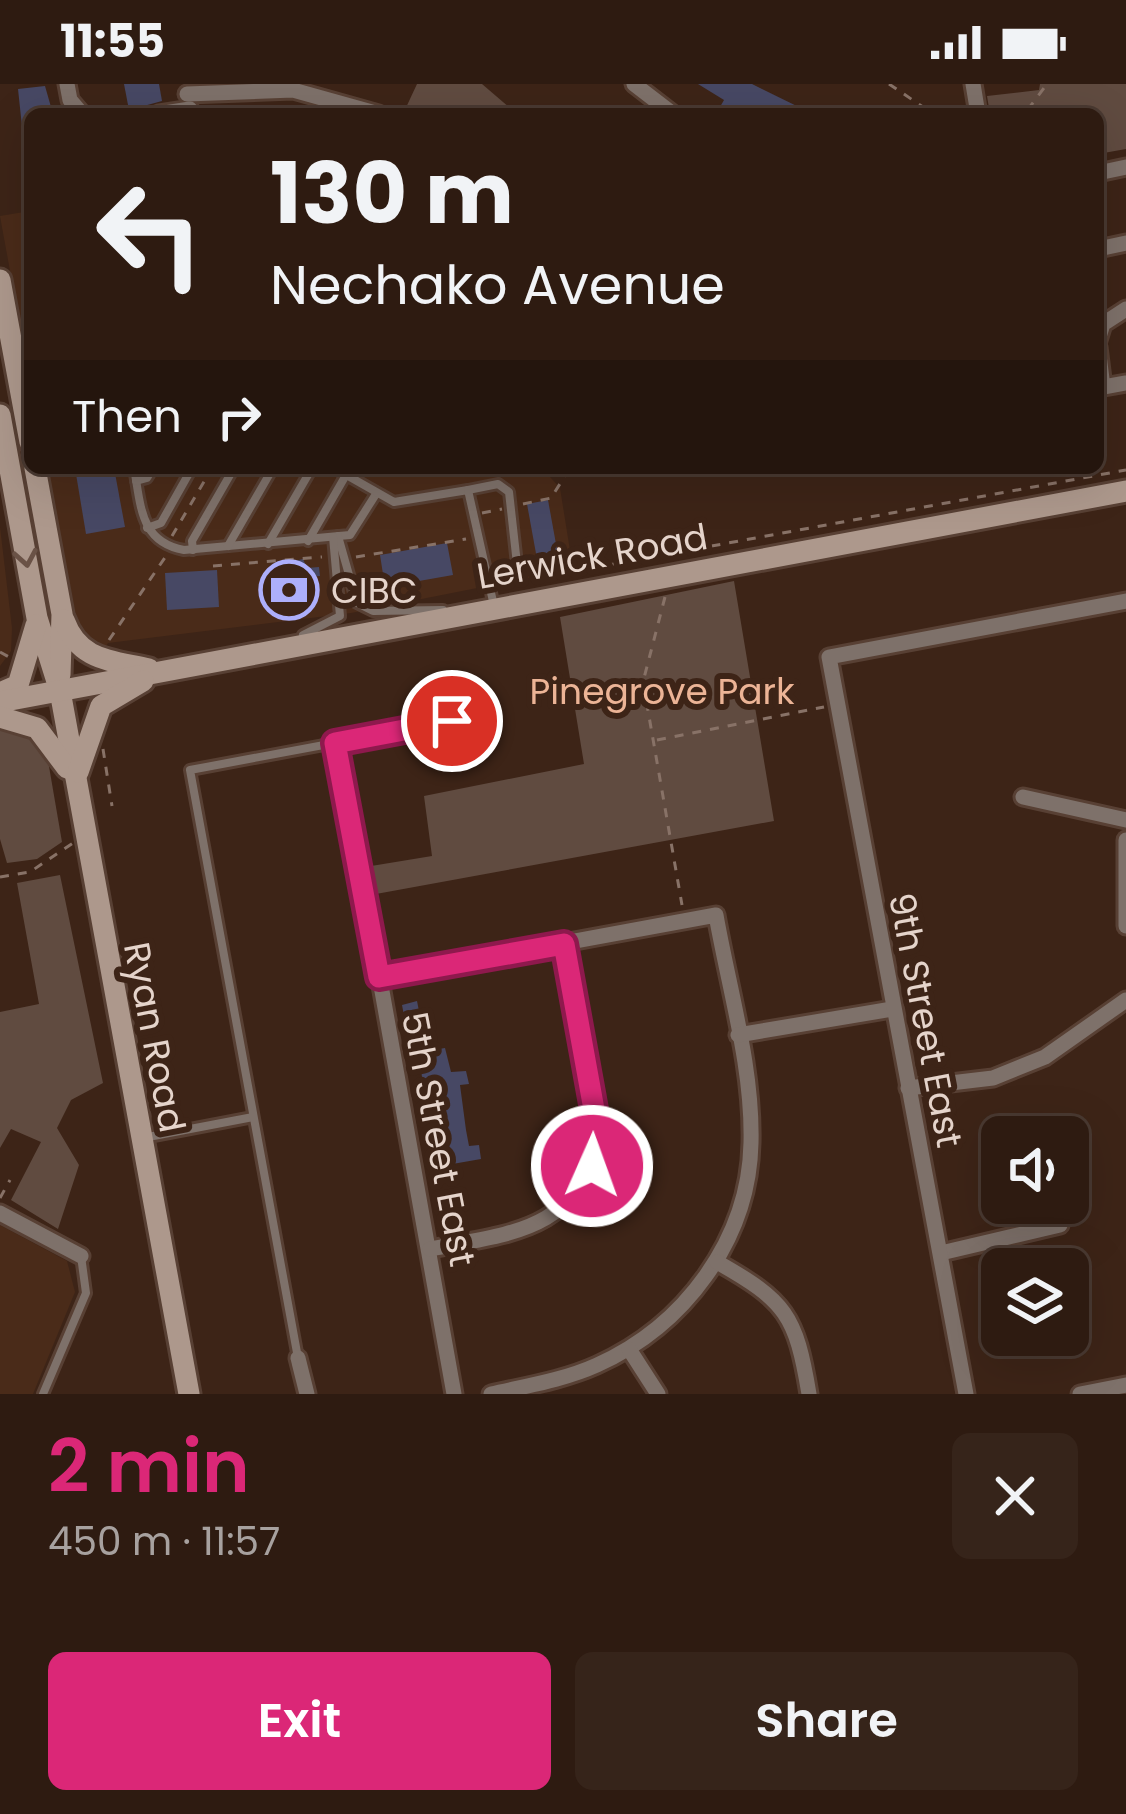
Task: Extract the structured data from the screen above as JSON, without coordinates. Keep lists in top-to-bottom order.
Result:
{
  "streets": {
    "main road": ["Lerwick Road", "Ryan Road"],
    "street": ["9th Street East", "5th Street East"]
  },
  "crossings": [
    ["Lerwick Road", "Ryan Road"]
  ],
  "parks": ["Pinegrove Park"],
  "places": {
    "bank": ["CIBC"]
  },
  "page": {
    "status": "11:55",
    "turn": ["130 m", "Nechako Avenue"],
    "then": "Then",
    "heading": ["2 min", "450 m · 11:57"],
    "buttons": ["Exit", "Share"]
  }
}
